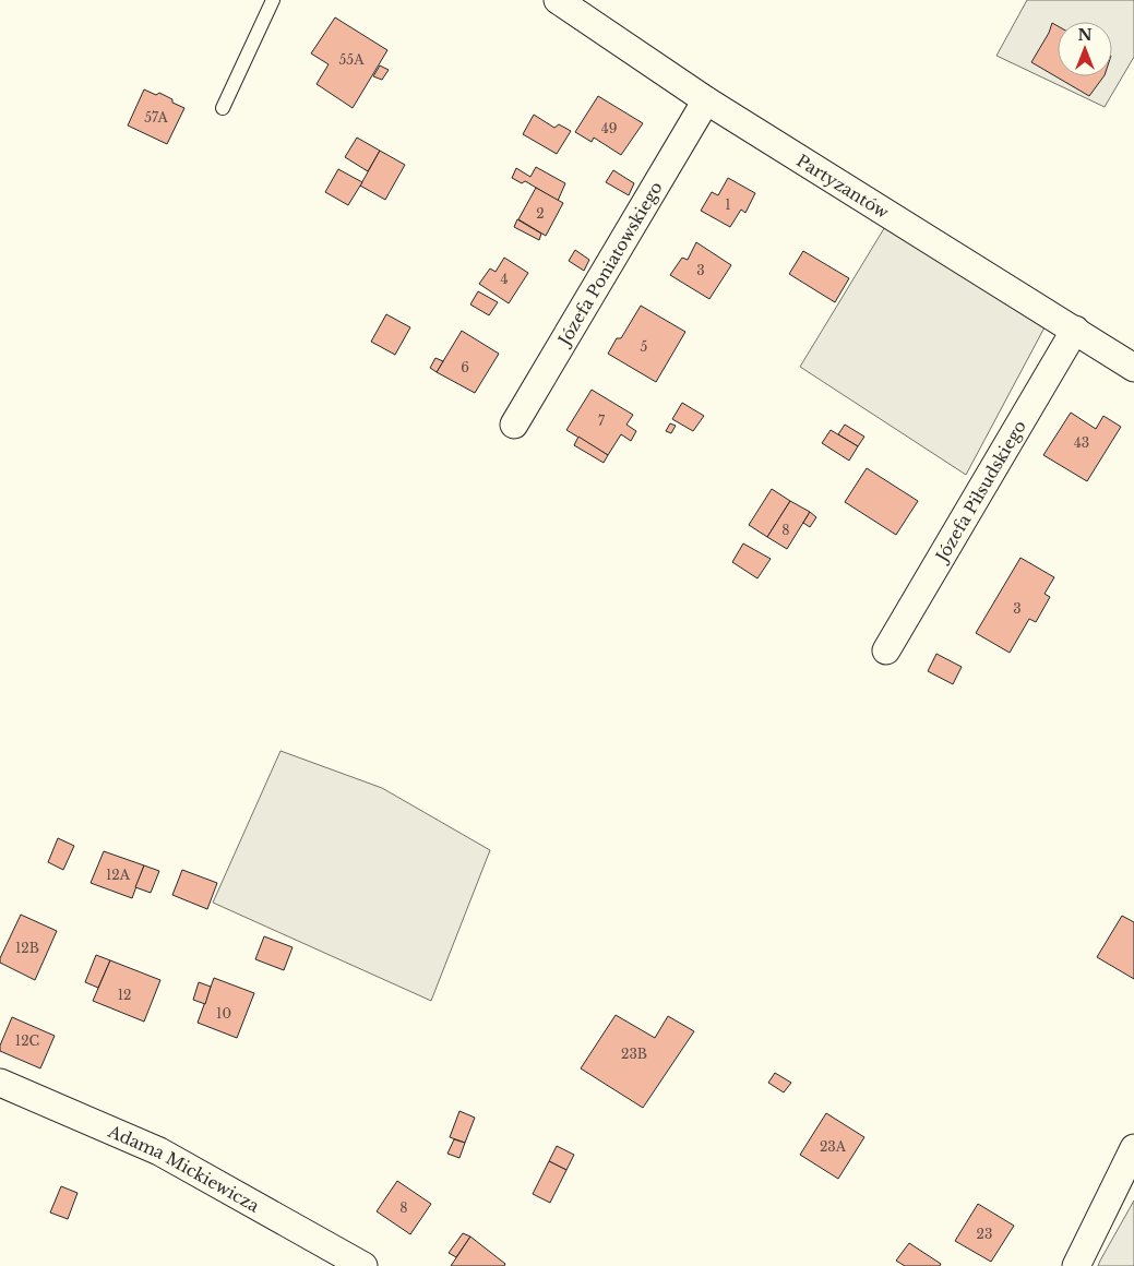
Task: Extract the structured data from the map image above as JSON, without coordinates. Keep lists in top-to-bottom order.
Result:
{
  "streets": {
    "street": [
      "Partyzantów",
      "Józefa Poniatowskiego",
      "Józefa Piłsudskiego",
      "Adama Mickiewicza"
    ]
  },
  "crossings": [
    ["Partyzantów", "Józefa Poniatowskiego"],
    ["Partyzantów", "Józefa Piłsudskiego"]
  ],
  "house_numbers": [
    "55A",
    "57A",
    "49",
    "1",
    "2",
    "3",
    "4",
    "5",
    "6",
    "7",
    "43",
    "8",
    "3",
    "12A",
    "12B",
    "12",
    "10",
    "12C",
    "23B",
    "23A",
    "8",
    "23"
  ],
  "north": "top"
}
